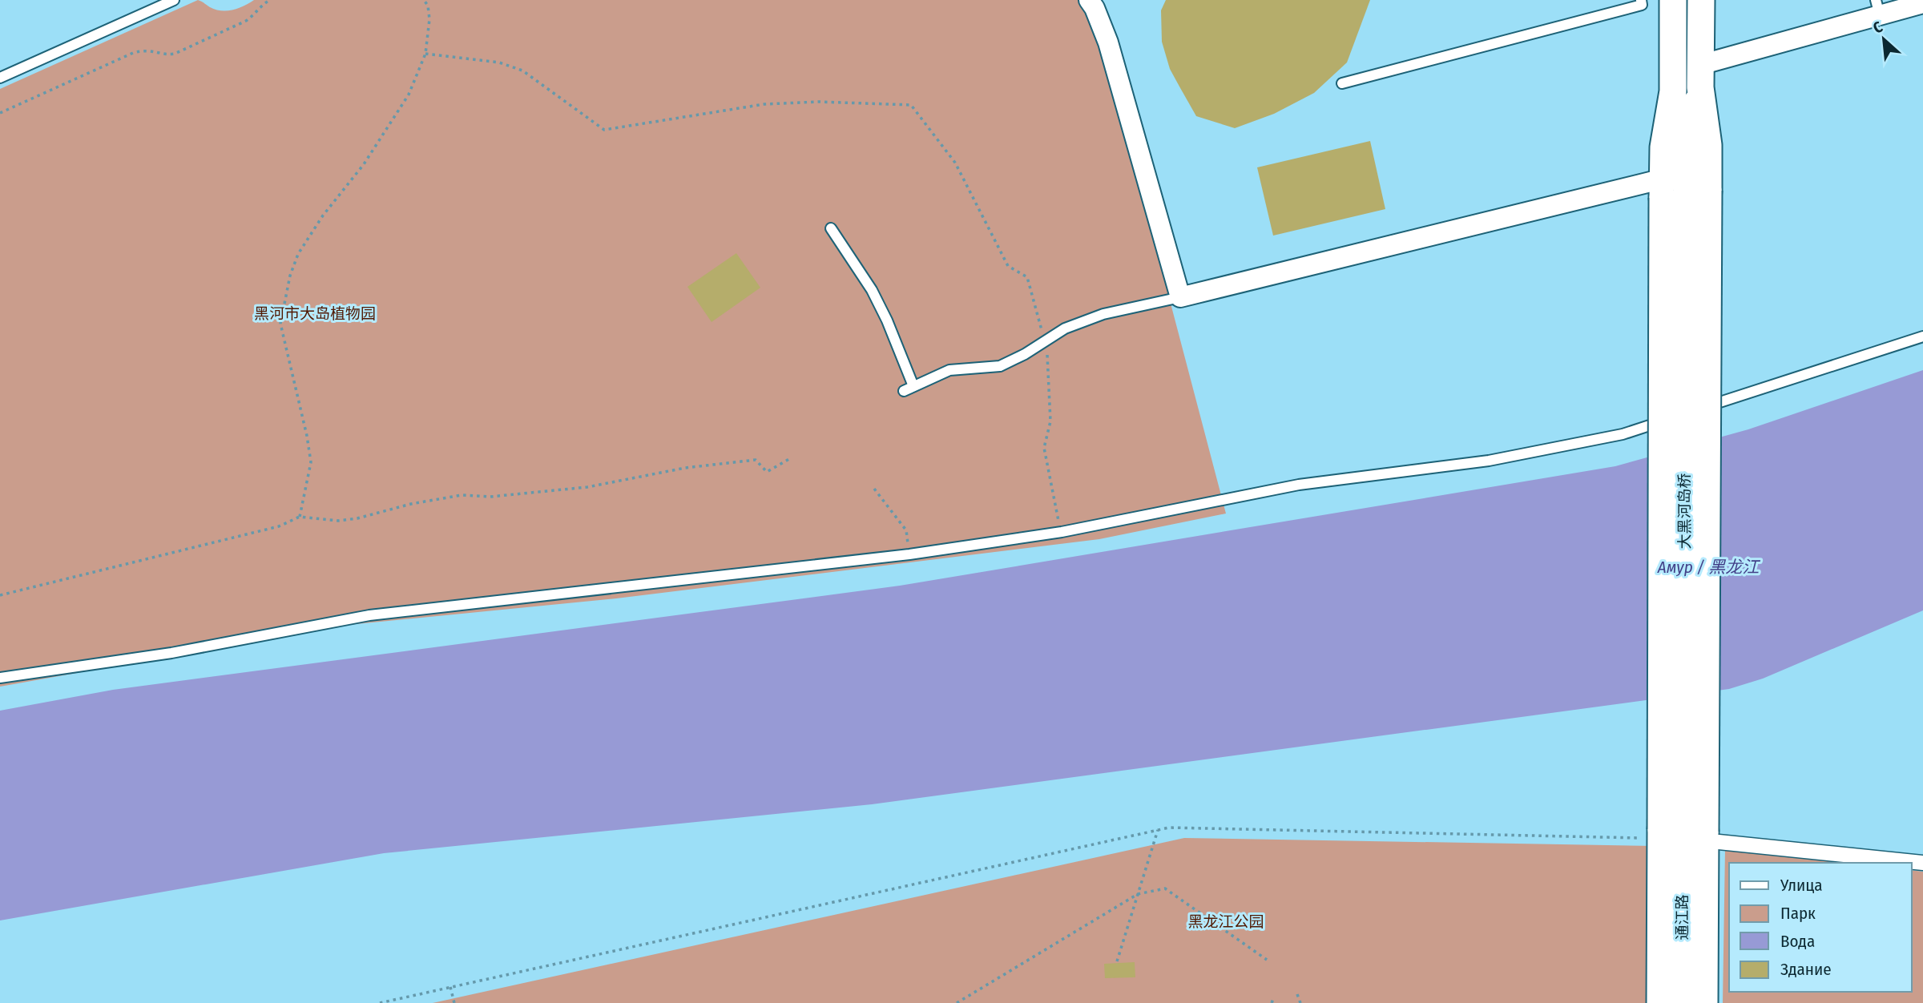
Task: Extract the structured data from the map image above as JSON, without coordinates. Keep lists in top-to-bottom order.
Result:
{
  "streets": {
    "main road": ["大黑河岛桥", "通江路"]
  },
  "crossings": [
    ["大黑河岛桥", "通江路"]
  ],
  "water": ["Амур / 黑龙江"],
  "parks": ["黑河市大岛植物园", "黑龙江公园"],
  "legend": [
    "Улица",
    "Парк",
    "Вода",
    "Здание"
  ],
  "north": "top left"
}
